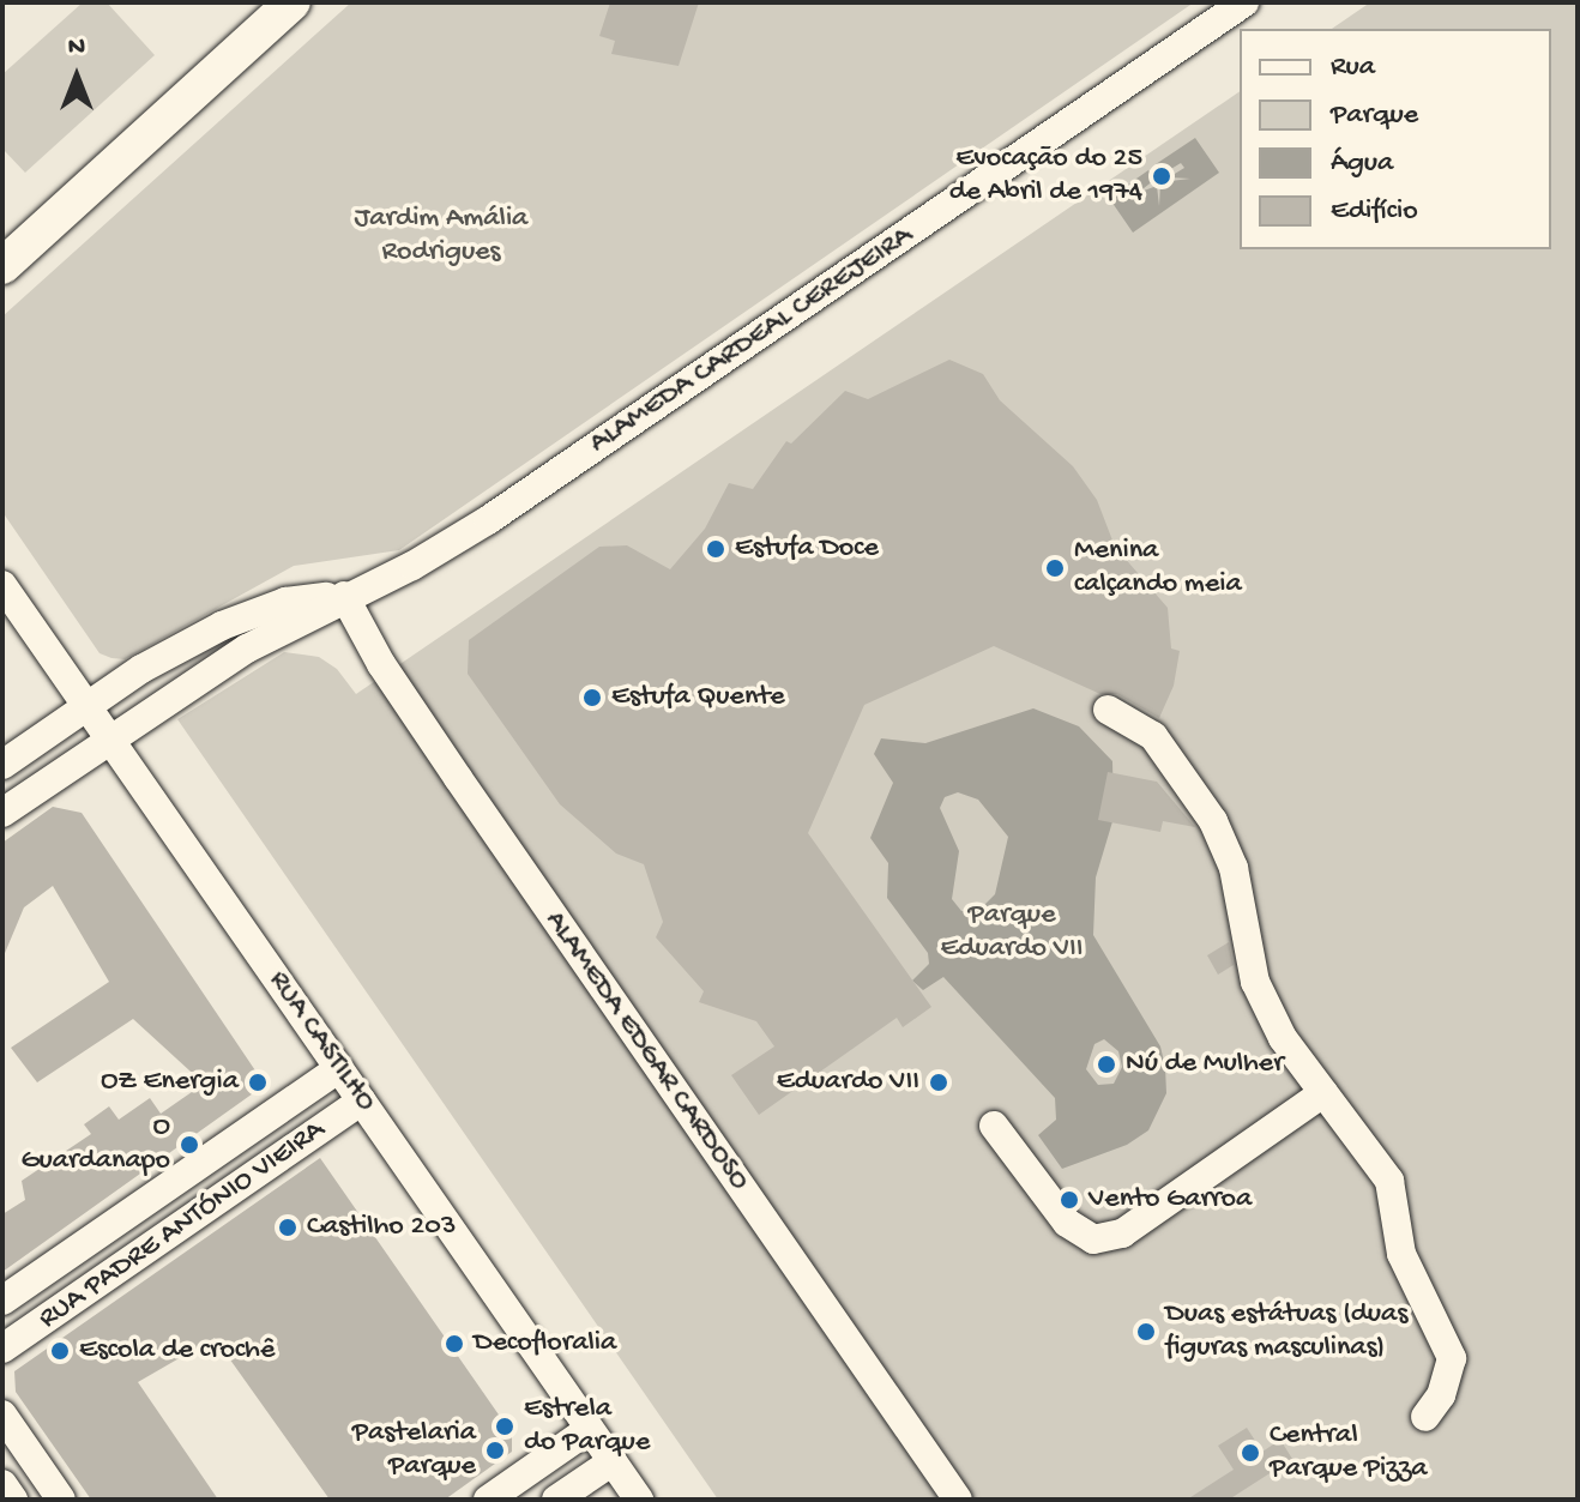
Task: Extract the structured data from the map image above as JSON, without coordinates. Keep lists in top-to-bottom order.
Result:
{
  "streets": {
    "street": [
      "ALAMEDA CARDEAL CEREJEIRA",
      "RUA CASTILHO",
      "ALAMEDA EDGAR CARDOSO",
      "RUA PADRE ANTÓNIO VIEIRA"
    ]
  },
  "crossings": [
    ["ALAMEDA CARDEAL CEREJEIRA", "ALAMEDA EDGAR CARDOSO"],
    ["RUA CASTILHO", "RUA PADRE ANTÓNIO VIEIRA"]
  ],
  "parks": ["Jardim Amália Rodrigues", "Parque Eduardo VII"],
  "places": [
    "Evocação do 25 de Abril de 1974",
    "Estufa Doce",
    "Menina calçando meia",
    "Estufa Quente",
    "Nú de Mulher",
    "OZ Energia",
    "Eduardo VII",
    "O Guardanapo",
    "Vento Garroa",
    "Castilho 203",
    "Duas estátuas (duas figuras masculinas)",
    "Decofloralia",
    "Escola de crochê",
    "Estrela do Parque",
    "Pastelaria Parque",
    "Central Parque Pizza"
  ],
  "legend": [
    "Rua",
    "Parque",
    "Água",
    "Edifício"
  ],
  "north": "top"
}
